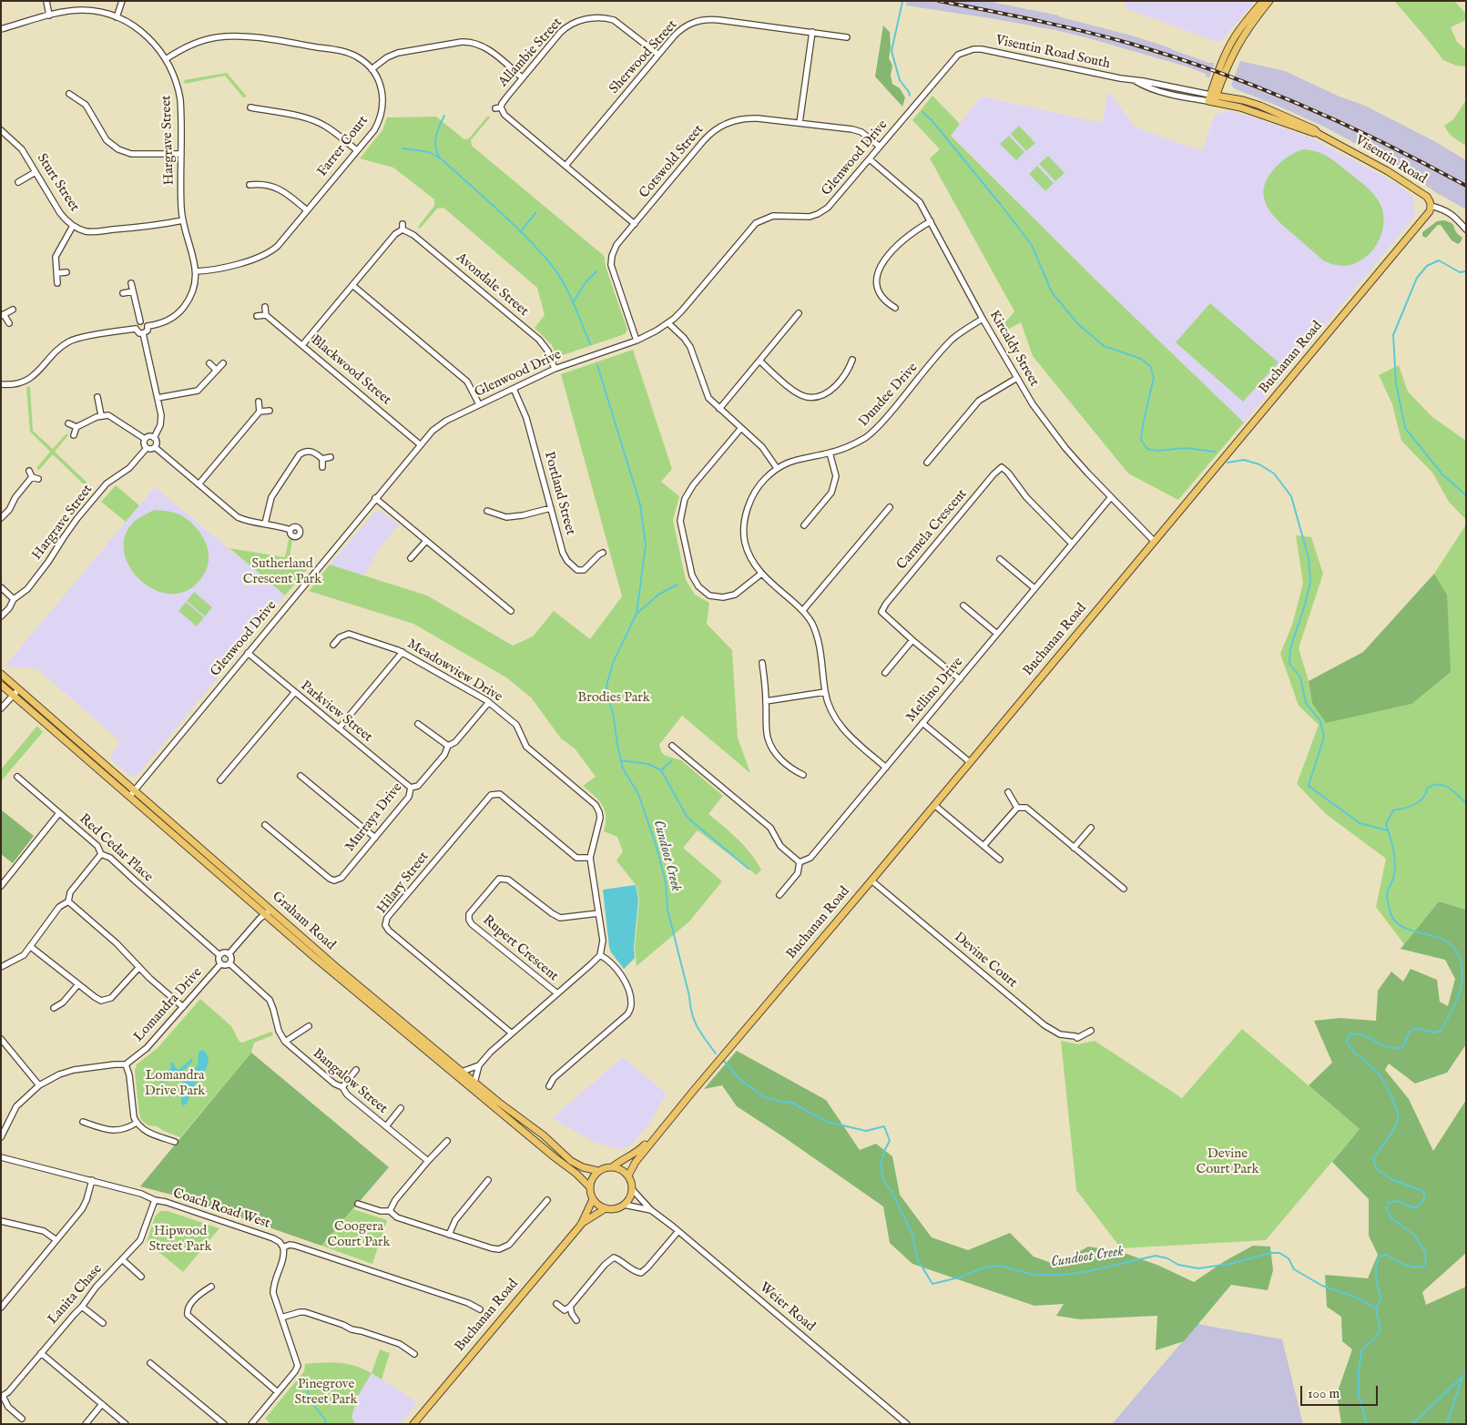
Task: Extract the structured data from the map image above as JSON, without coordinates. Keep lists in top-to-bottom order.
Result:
{
  "streets": {
    "main road": ["Visentin Road", "Buchanan Road", "Graham Road"],
    "street": [
      "Allambie Street",
      "Visentin Road South",
      "Sherwood Street",
      "Hargrave Street",
      "Farrer Court",
      "Glenwood Drive",
      "Cotswold Street",
      "Sturt Street",
      "Avondale Street",
      "Kircaldy Street",
      "Blackwood Street",
      "Dundee Drive",
      "Portland Street",
      "Carmela Crescent",
      "Meadowview Drive",
      "Mellino Drive",
      "Parkview Street",
      "Murraya Drive",
      "Red Cedar Place",
      "Hilary Street",
      "Rupert Crescent",
      "Devine Court",
      "Lomandra Drive",
      "Bangalow Street",
      "Coach Road West",
      "Lanita Chase",
      "Weier Road"
    ]
  },
  "crossings": [
    ["Allambie Street", "Sherwood Street"],
    ["Visentin Road South", "Glenwood Drive"],
    ["Visentin Road South", "Visentin Road"],
    ["Hargrave Street", "Farrer Court"],
    ["Hargrave Street", "Sturt Street"],
    ["Glenwood Drive", "Cotswold Street"],
    ["Glenwood Drive", "Avondale Street"],
    ["Glenwood Drive", "Kircaldy Street"],
    ["Glenwood Drive", "Blackwood Street"],
    ["Glenwood Drive", "Portland Street"],
    ["Glenwood Drive", "Parkview Street"],
    ["Glenwood Drive", "Graham Road"],
    ["Visentin Road", "Buchanan Road"],
    ["Avondale Street", "Blackwood Street"],
    ["Kircaldy Street", "Buchanan Road"],
    ["Kircaldy Street", "Dundee Drive"],
    ["Kircaldy Street", "Mellino Drive"],
    ["Buchanan Road", "Graham Road"],
    ["Buchanan Road", "Devine Court"],
    ["Buchanan Road", "Weier Road"],
    ["Dundee Drive", "Mellino Drive"],
    ["Carmela Crescent", "Mellino Drive"],
    ["Meadowview Drive", "Murraya Drive"],
    ["Meadowview Drive", "Hilary Street"],
    ["Meadowview Drive", "Rupert Crescent"],
    ["Parkview Street", "Murraya Drive"],
    ["Red Cedar Place", "Lomandra Drive"],
    ["Red Cedar Place", "Bangalow Street"],
    ["Graham Road", "Weier Road"],
    ["Lomandra Drive", "Bangalow Street"],
    ["Coach Road West", "Lanita Chase"]
  ],
  "water": ["Cundoot Creek"],
  "parks": [
    "Sutherland Crescent Park",
    "Brodies Park",
    "Lomandra Drive Park",
    "Devine Court Park",
    "Coogera Court Park",
    "Hipwood Street Park",
    "Pinegrove Street Park"
  ],
  "scale_bar": "100 m"
}
